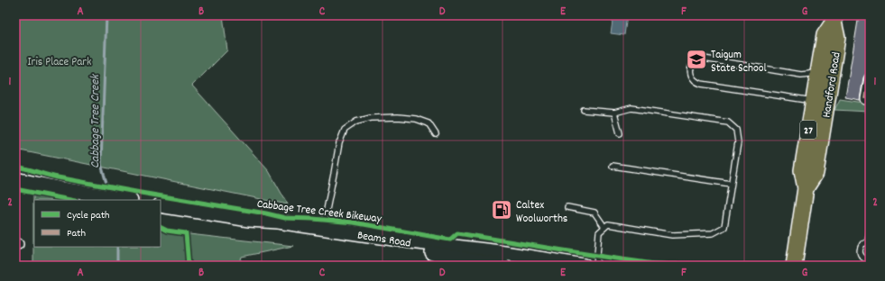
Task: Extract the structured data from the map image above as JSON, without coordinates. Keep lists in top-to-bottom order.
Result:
{
  "streets": {
    "main road": ["Handford Road", "27", "Beams Road"],
    "cycle path": ["Cabbage Tree Creek Bikeway"]
  },
  "water": ["Cabbage Tree Creek"],
  "parks": ["Iris Place Park"],
  "places": {
    "school or university": ["Taigum State School"],
    "fuel station": ["Caltex Woolworths"]
  },
  "legend": ["Cycle path", "Path"],
  "grid": {
    "columns": [
      "A",
      "B",
      "C",
      "D",
      "E",
      "F",
      "G"
    ],
    "rows": ["1", "2"]
  }
}
